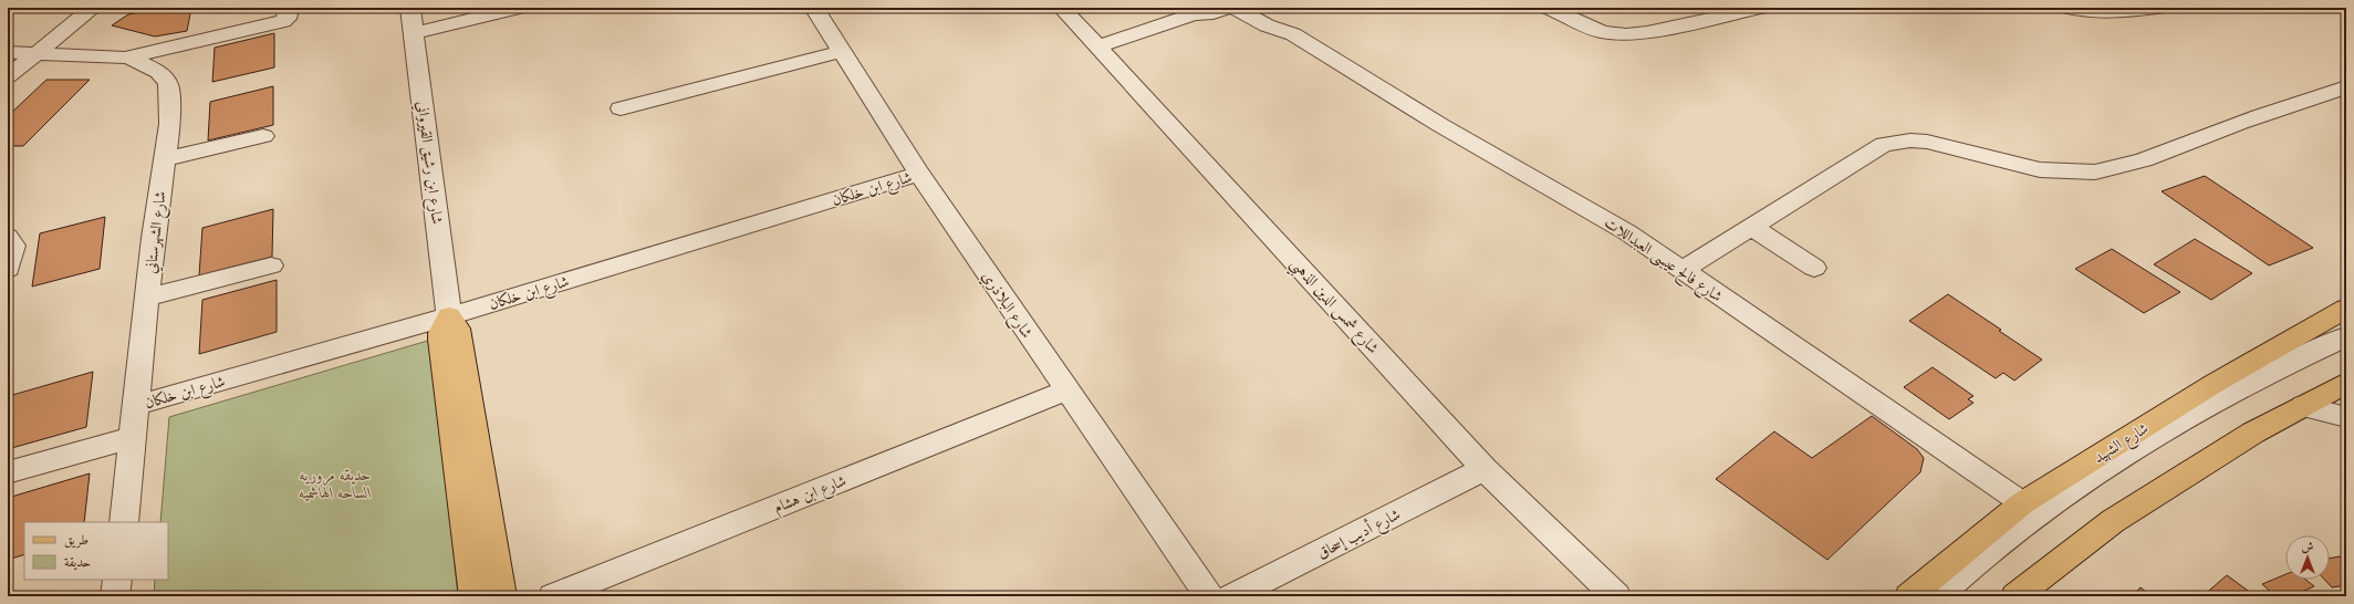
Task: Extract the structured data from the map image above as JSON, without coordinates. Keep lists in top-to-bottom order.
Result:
{
  "streets": {
    "main road": ["شارع ابن رشيق القيرواني", "شارع الشهيد"],
    "street": [
      "شارع ابن خلكان",
      "شارع الشهرستاني",
      "شارع فالح عيسى العبداللات",
      "شارع البلاذري",
      "شارع شمس الدين الذهبي",
      "شارع ابن هشام",
      "شارع أديب إسحاق"
    ]
  },
  "crossings": [
    ["شارع ابن رشيق القيرواني", "شارع ابن خلكان"],
    ["شارع ابن خلكان", "شارع الشهرستاني"],
    ["شارع ابن خلكان", "شارع البلاذري"],
    ["شارع فالح عيسى العبداللات", "شارع الشهيد"],
    ["شارع البلاذري", "شارع ابن هشام"],
    ["شارع شمس الدين الذهبي", "شارع أديب إسحاق"]
  ],
  "parks": ["حديقه مروريه الساحه الهاشميه"],
  "legend": ["طريق", "حديقة"],
  "north": "top"
}
